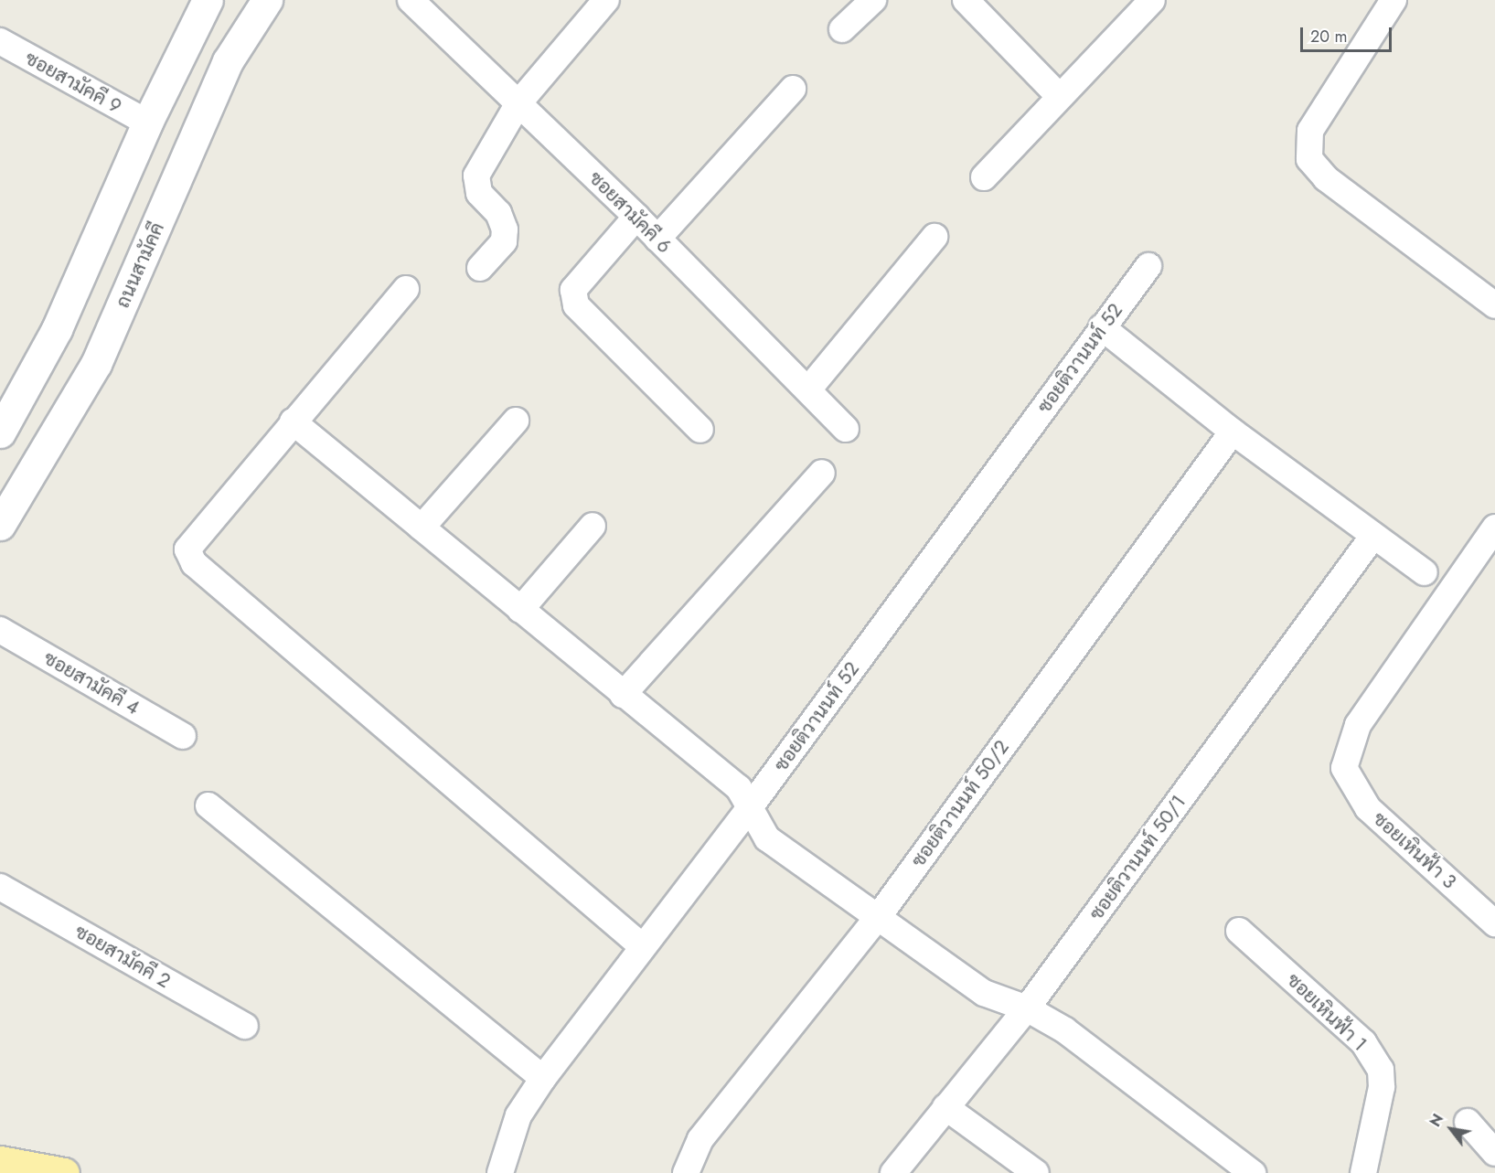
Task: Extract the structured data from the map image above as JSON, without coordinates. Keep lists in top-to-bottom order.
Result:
{
  "streets": {
    "main road": ["ถนนสามัคคี"],
    "street": [
      "ซอยสามัคคี 9",
      "ซอยสามัคคี 6",
      "ซอยติวานนท์ 52",
      "ซอยสามัคคี 4",
      "ซอยติวานนท์ 50/2",
      "ซอยเหินฟ้า 3",
      "ซอยติวานนท์ 50/1",
      "ซอยสามัคคี 2",
      "ซอยเหินฟ้า 1"
    ]
  },
  "scale_bar": "20 m",
  "north": "top left"
}
